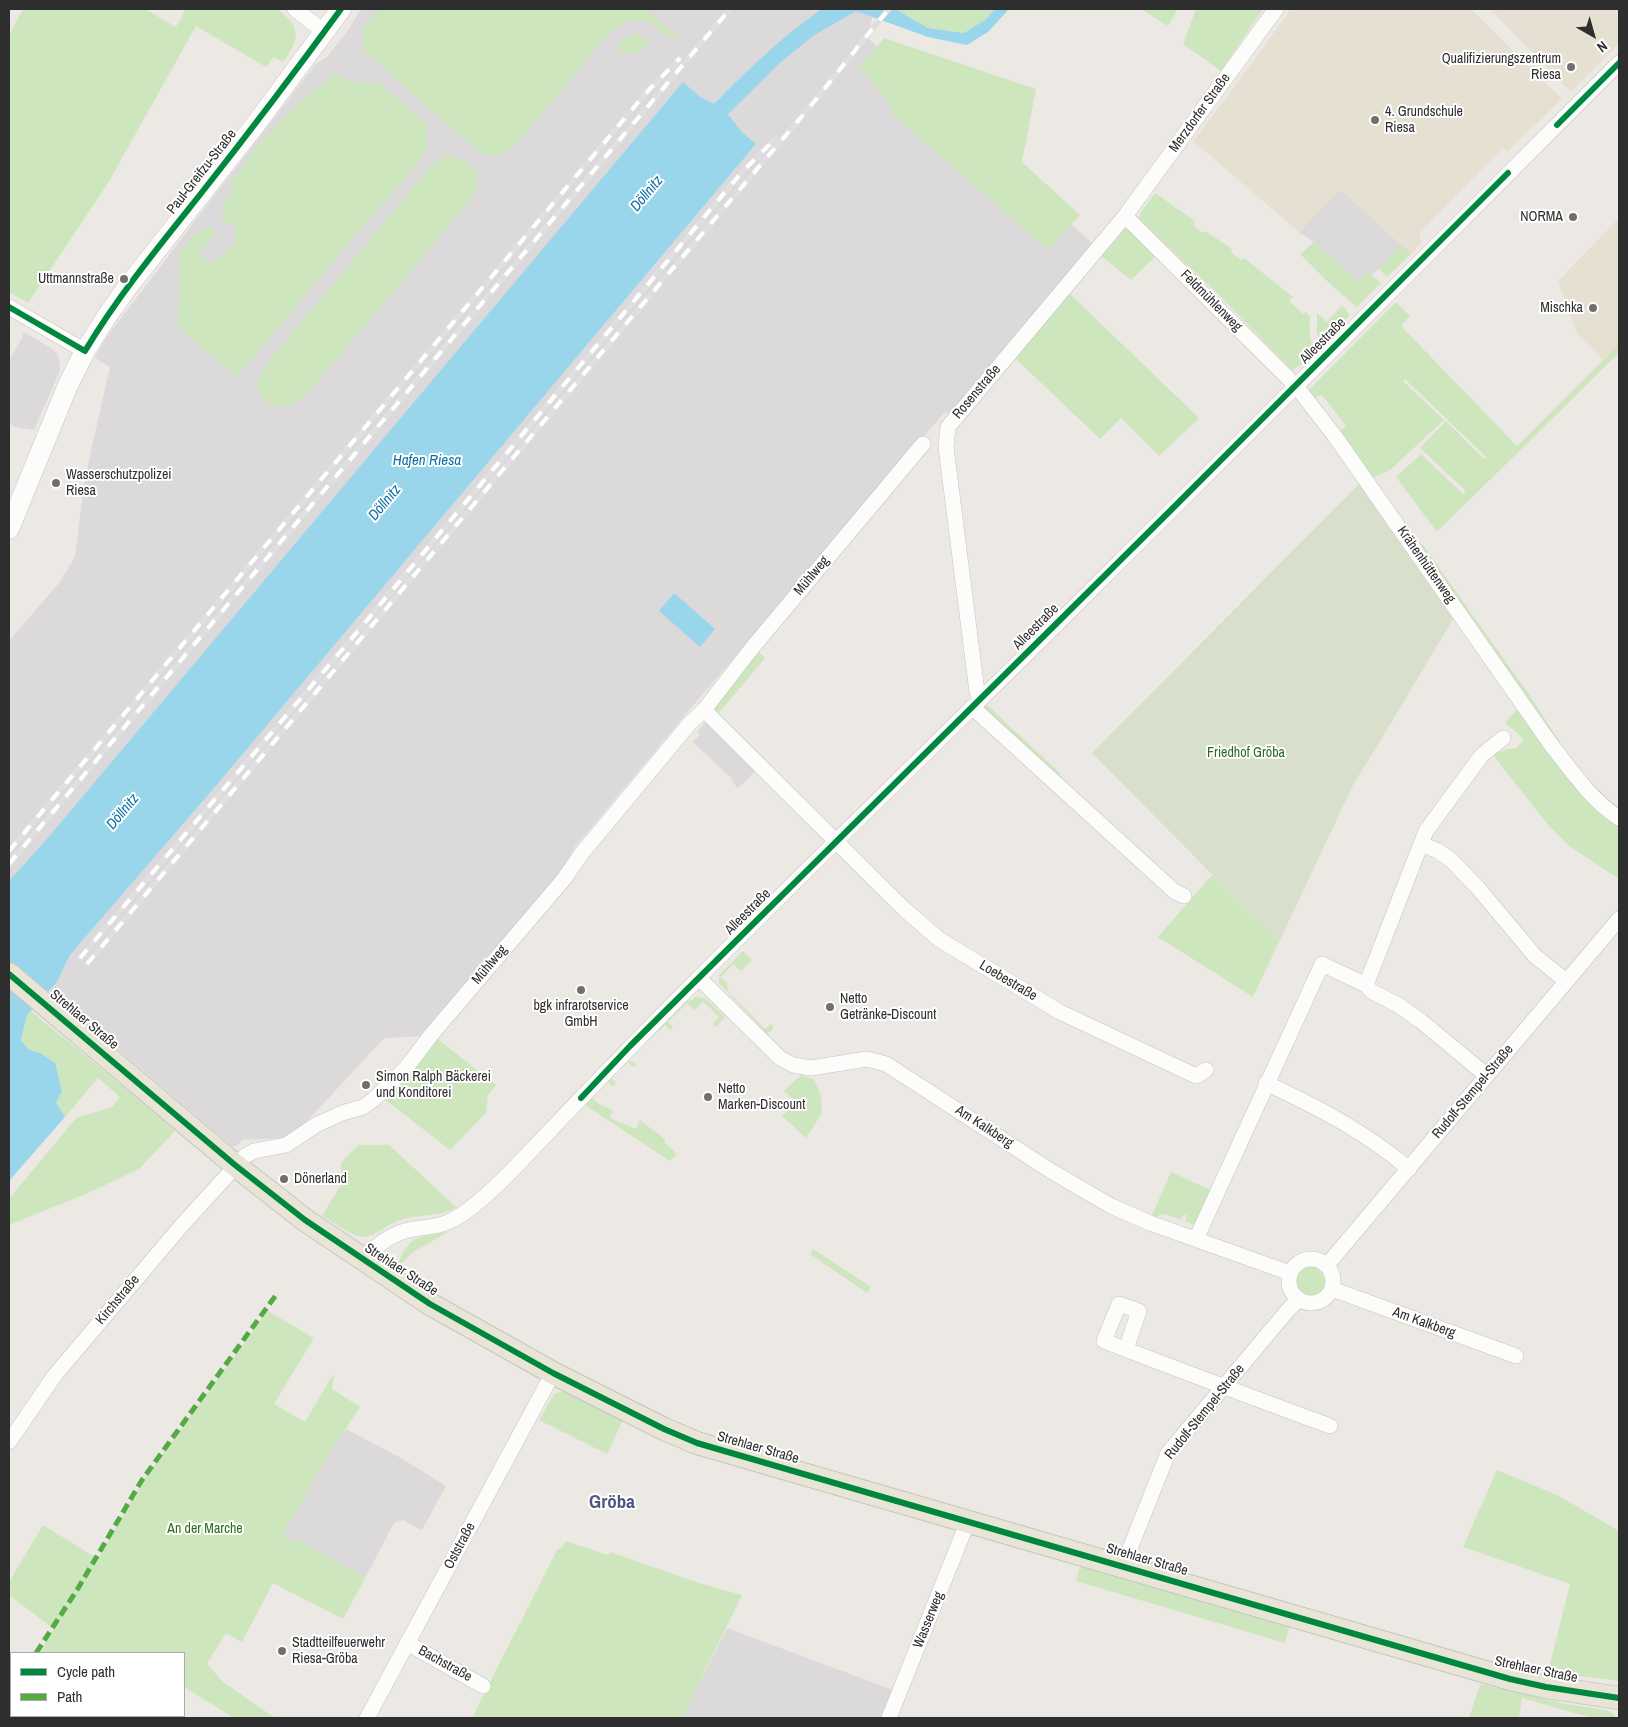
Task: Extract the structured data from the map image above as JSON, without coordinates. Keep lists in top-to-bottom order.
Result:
{
  "streets": {
    "main road": ["Paul-Greifzu-Straße", "Strehlaer Straße"],
    "street": [
      "Merzdorfer Straße",
      "Feldmühlenweg",
      "Alleestraße",
      "Rosenstraße",
      "Krähenhüttenweg",
      "Mühlweg",
      "Loebestraße",
      "Rudolf-Stempel-Straße",
      "Am Kalkberg",
      "Kirchstraße",
      "Oststraße",
      "Wasserweg",
      "Bachstraße"
    ]
  },
  "crossings": [
    ["Merzdorfer Straße", "Feldmühlenweg"],
    ["Merzdorfer Straße", "Rosenstraße"],
    ["Feldmühlenweg", "Alleestraße"],
    ["Feldmühlenweg", "Rosenstraße"],
    ["Feldmühlenweg", "Krähenhüttenweg"],
    ["Alleestraße", "Rosenstraße"],
    ["Alleestraße", "Krähenhüttenweg"],
    ["Alleestraße", "Loebestraße"],
    ["Alleestraße", "Strehlaer Straße"],
    ["Alleestraße", "Am Kalkberg"],
    ["Mühlweg", "Strehlaer Straße"],
    ["Mühlweg", "Kirchstraße"],
    ["Strehlaer Straße", "Rudolf-Stempel-Straße"],
    ["Strehlaer Straße", "Kirchstraße"],
    ["Strehlaer Straße", "Oststraße"],
    ["Strehlaer Straße", "Wasserweg"],
    ["Rudolf-Stempel-Straße", "Am Kalkberg"],
    ["Oststraße", "Bachstraße"]
  ],
  "districts": ["Gröba"],
  "water": ["Döllnitz", "Hafen Riesa"],
  "parks": ["Friedhof Gröba", "An der Marche"],
  "places": [
    "Qualifizierungszentrum Riesa",
    "4. Grundschule Riesa",
    "NORMA",
    "Uttmannstraße",
    "Mischka",
    "Wasserschutzpolizei Riesa",
    "bgk infrarotservice GmbH",
    "Netto Getränke-Discount",
    "Simon Ralph Bäckerei und Konditorei",
    "Netto Marken-Discount",
    "Dönerland",
    "Stadtteilfeuerwehr Riesa-Gröba"
  ],
  "legend": ["Cycle path", "Path"],
  "north": "bottom right"
}
